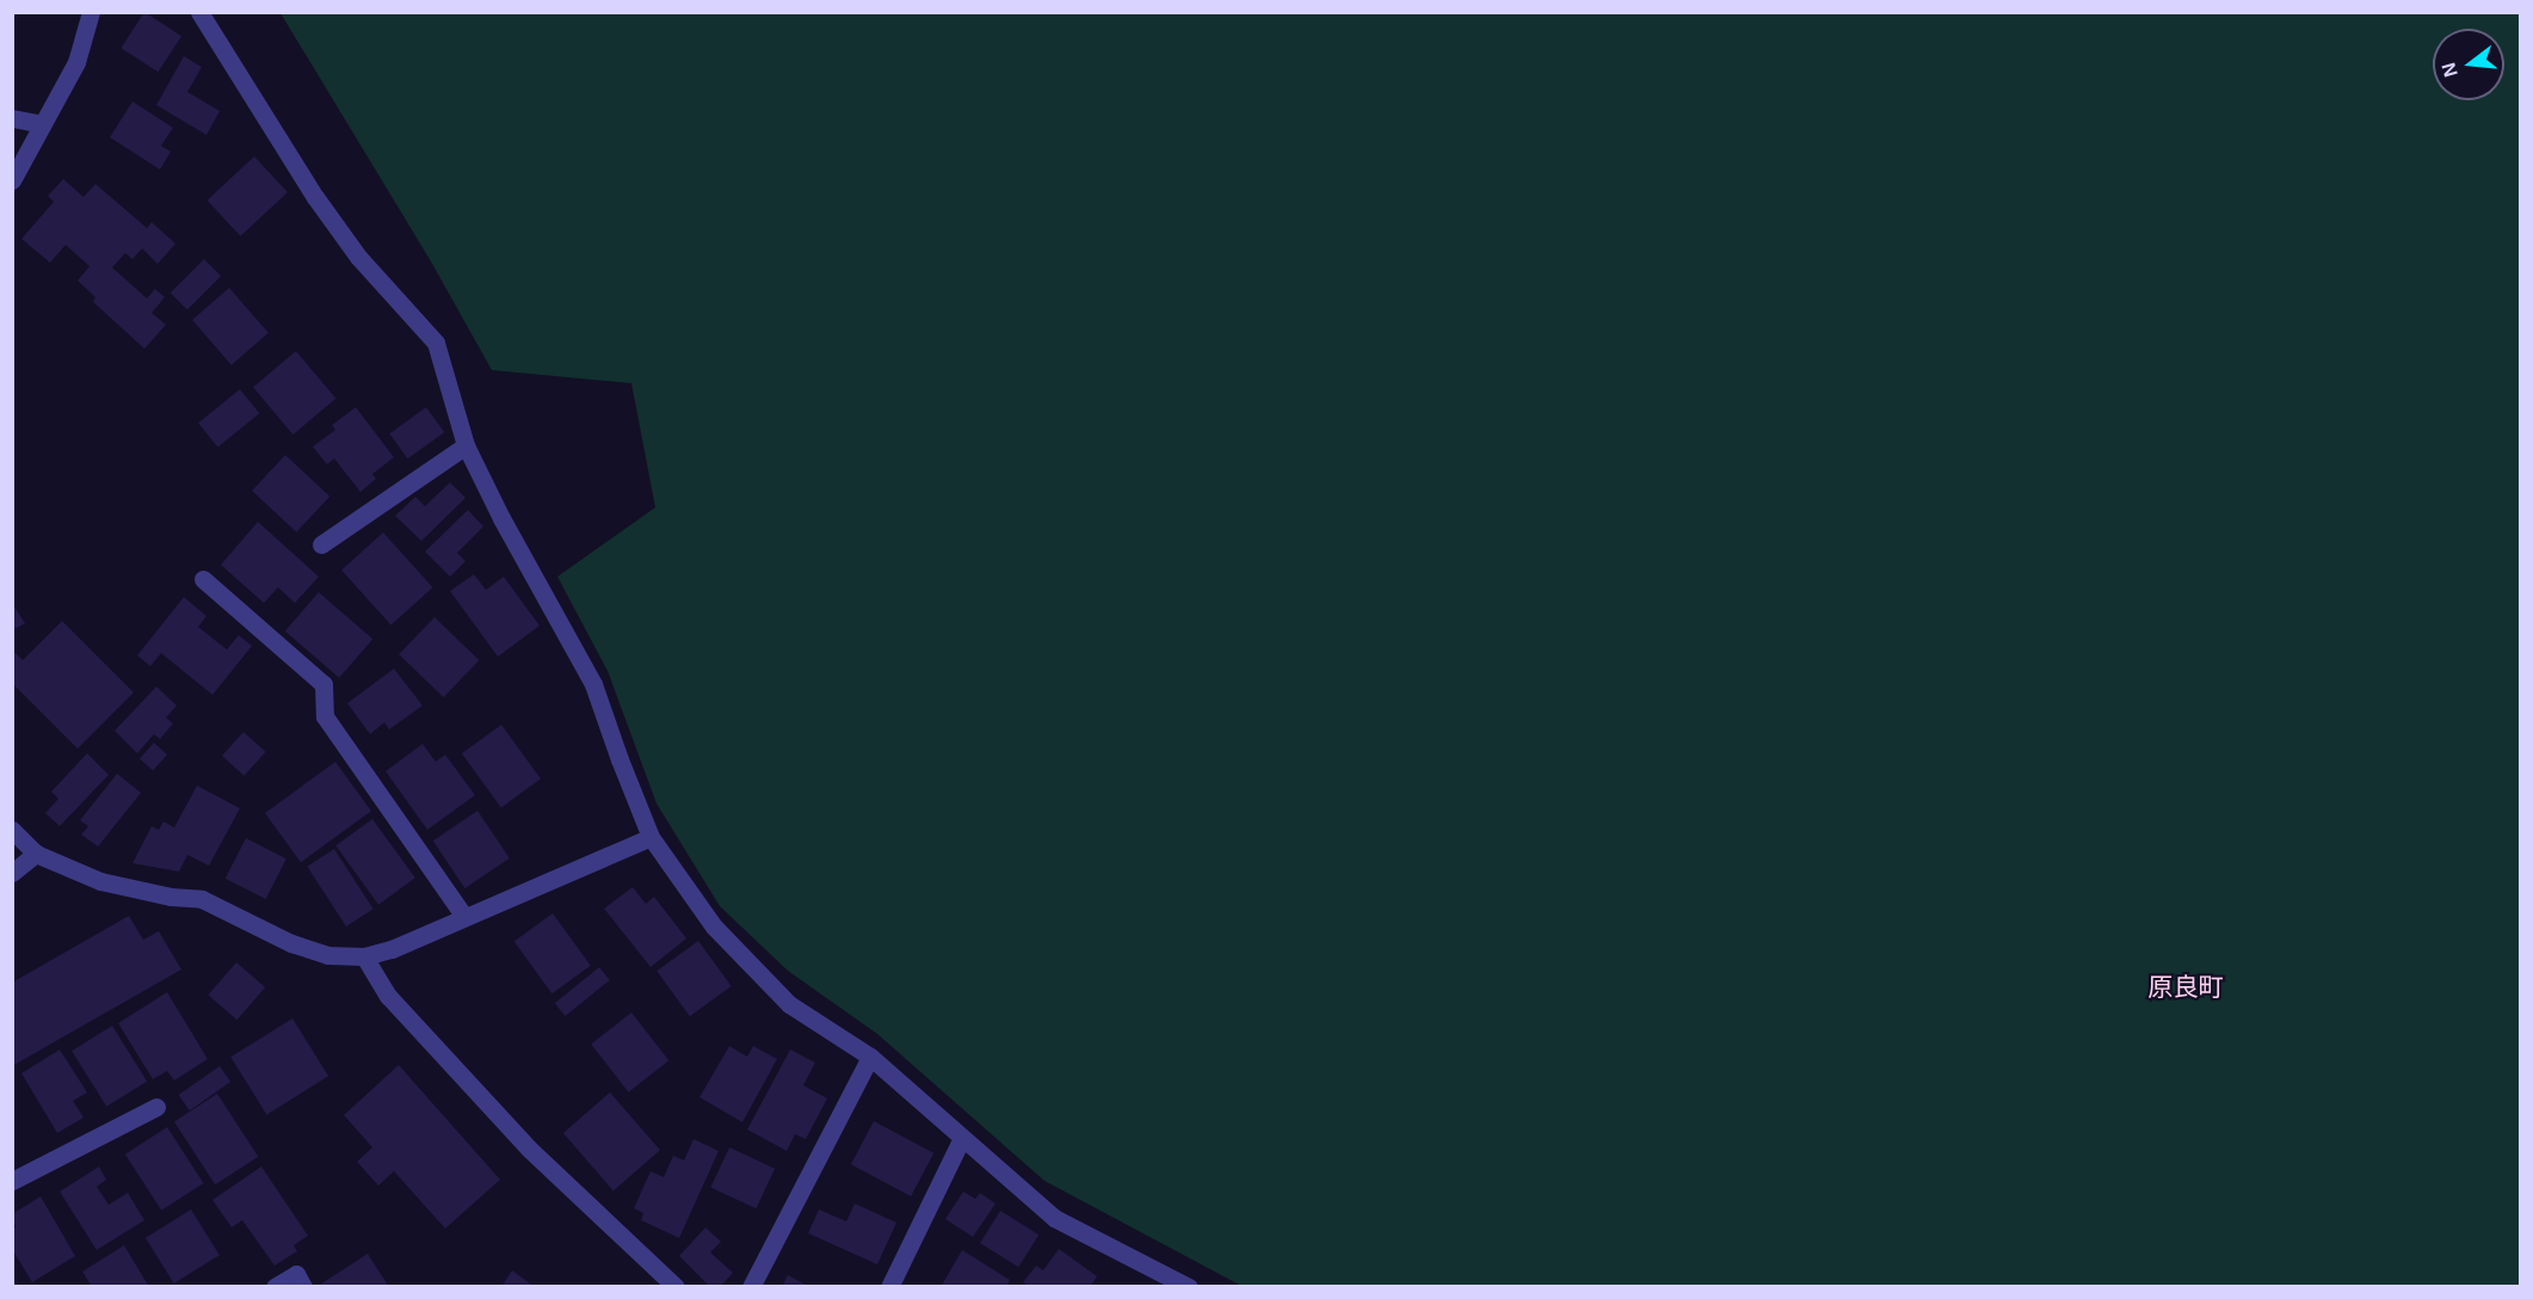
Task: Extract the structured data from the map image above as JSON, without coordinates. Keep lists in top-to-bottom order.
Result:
{
  "districts": ["原良町"],
  "north": "left"
}
